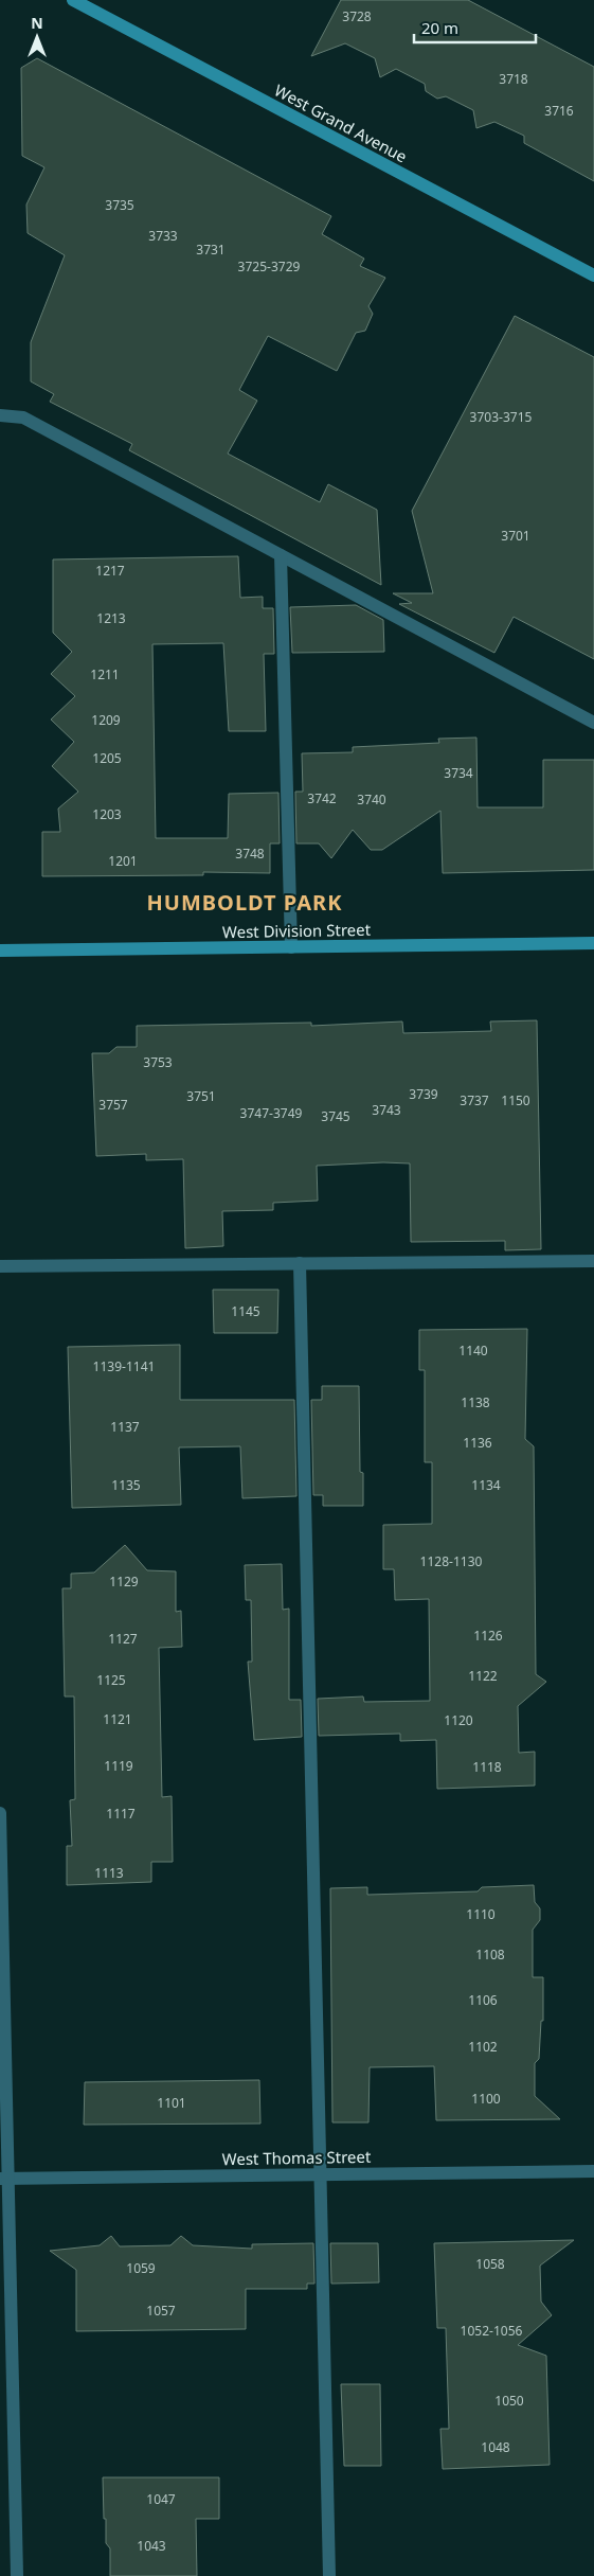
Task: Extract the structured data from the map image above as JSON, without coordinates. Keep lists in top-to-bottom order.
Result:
{
  "streets": {
    "main road": ["West Grand Avenue", "West Division Street"],
    "street": ["West Thomas Street"]
  },
  "districts": ["HUMBOLDT PARK"],
  "house_numbers": [
    "3728",
    "3718",
    "3716",
    "3735",
    "3733",
    "3731",
    "3725-3729",
    "3703-3715",
    "3701",
    "1217",
    "1213",
    "1211",
    "1209",
    "1205",
    "3734",
    "3742",
    "3740",
    "1203",
    "3748",
    "1201",
    "3753",
    "3739",
    "3751",
    "3737",
    "1150",
    "3757",
    "3743",
    "3747-3749",
    "3745",
    "1145",
    "1140",
    "1139-1141",
    "1138",
    "1137",
    "1136",
    "1135",
    "1134",
    "1128-1130",
    "1129",
    "1126",
    "1127",
    "1122",
    "1125",
    "1121",
    "1120",
    "1119",
    "1118",
    "1117",
    "1113",
    "1110",
    "1108",
    "1106",
    "1102",
    "1100",
    "1101",
    "1058",
    "1059",
    "1057",
    "1052-1056",
    "1050",
    "1048",
    "1047",
    "1043"
  ],
  "scale_bar": "20 m",
  "north": "top"
}
